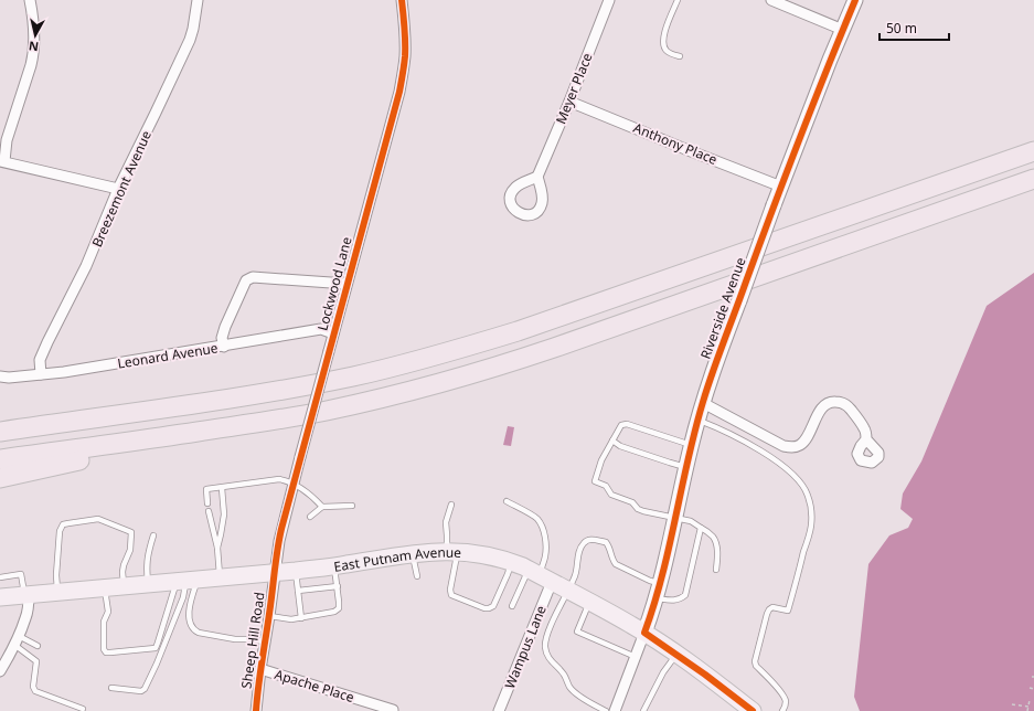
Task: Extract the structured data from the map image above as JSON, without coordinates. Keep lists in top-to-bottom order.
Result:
{
  "streets": {
    "main road": ["East Putnam Avenue"],
    "street": [
      "Meyer Place",
      "Anthony Place",
      "Breezemont Avenue",
      "Lockwood Lane",
      "Riverside Avenue",
      "Leonard Avenue",
      "Sheep Hill Road",
      "Wampus Lane",
      "Apache Place"
    ]
  },
  "crossings": [
    ["Meyer Place", "Anthony Place"],
    ["Anthony Place", "Riverside Avenue"],
    ["Breezemont Avenue", "Leonard Avenue"],
    ["Lockwood Lane", "Leonard Avenue"],
    ["Lockwood Lane", "East Putnam Avenue"],
    ["Lockwood Lane", "Sheep Hill Road"],
    ["Riverside Avenue", "East Putnam Avenue"],
    ["East Putnam Avenue", "Sheep Hill Road"],
    ["East Putnam Avenue", "Wampus Lane"],
    ["Sheep Hill Road", "Apache Place"]
  ],
  "scale_bar": "50 m",
  "north": "bottom"
}
